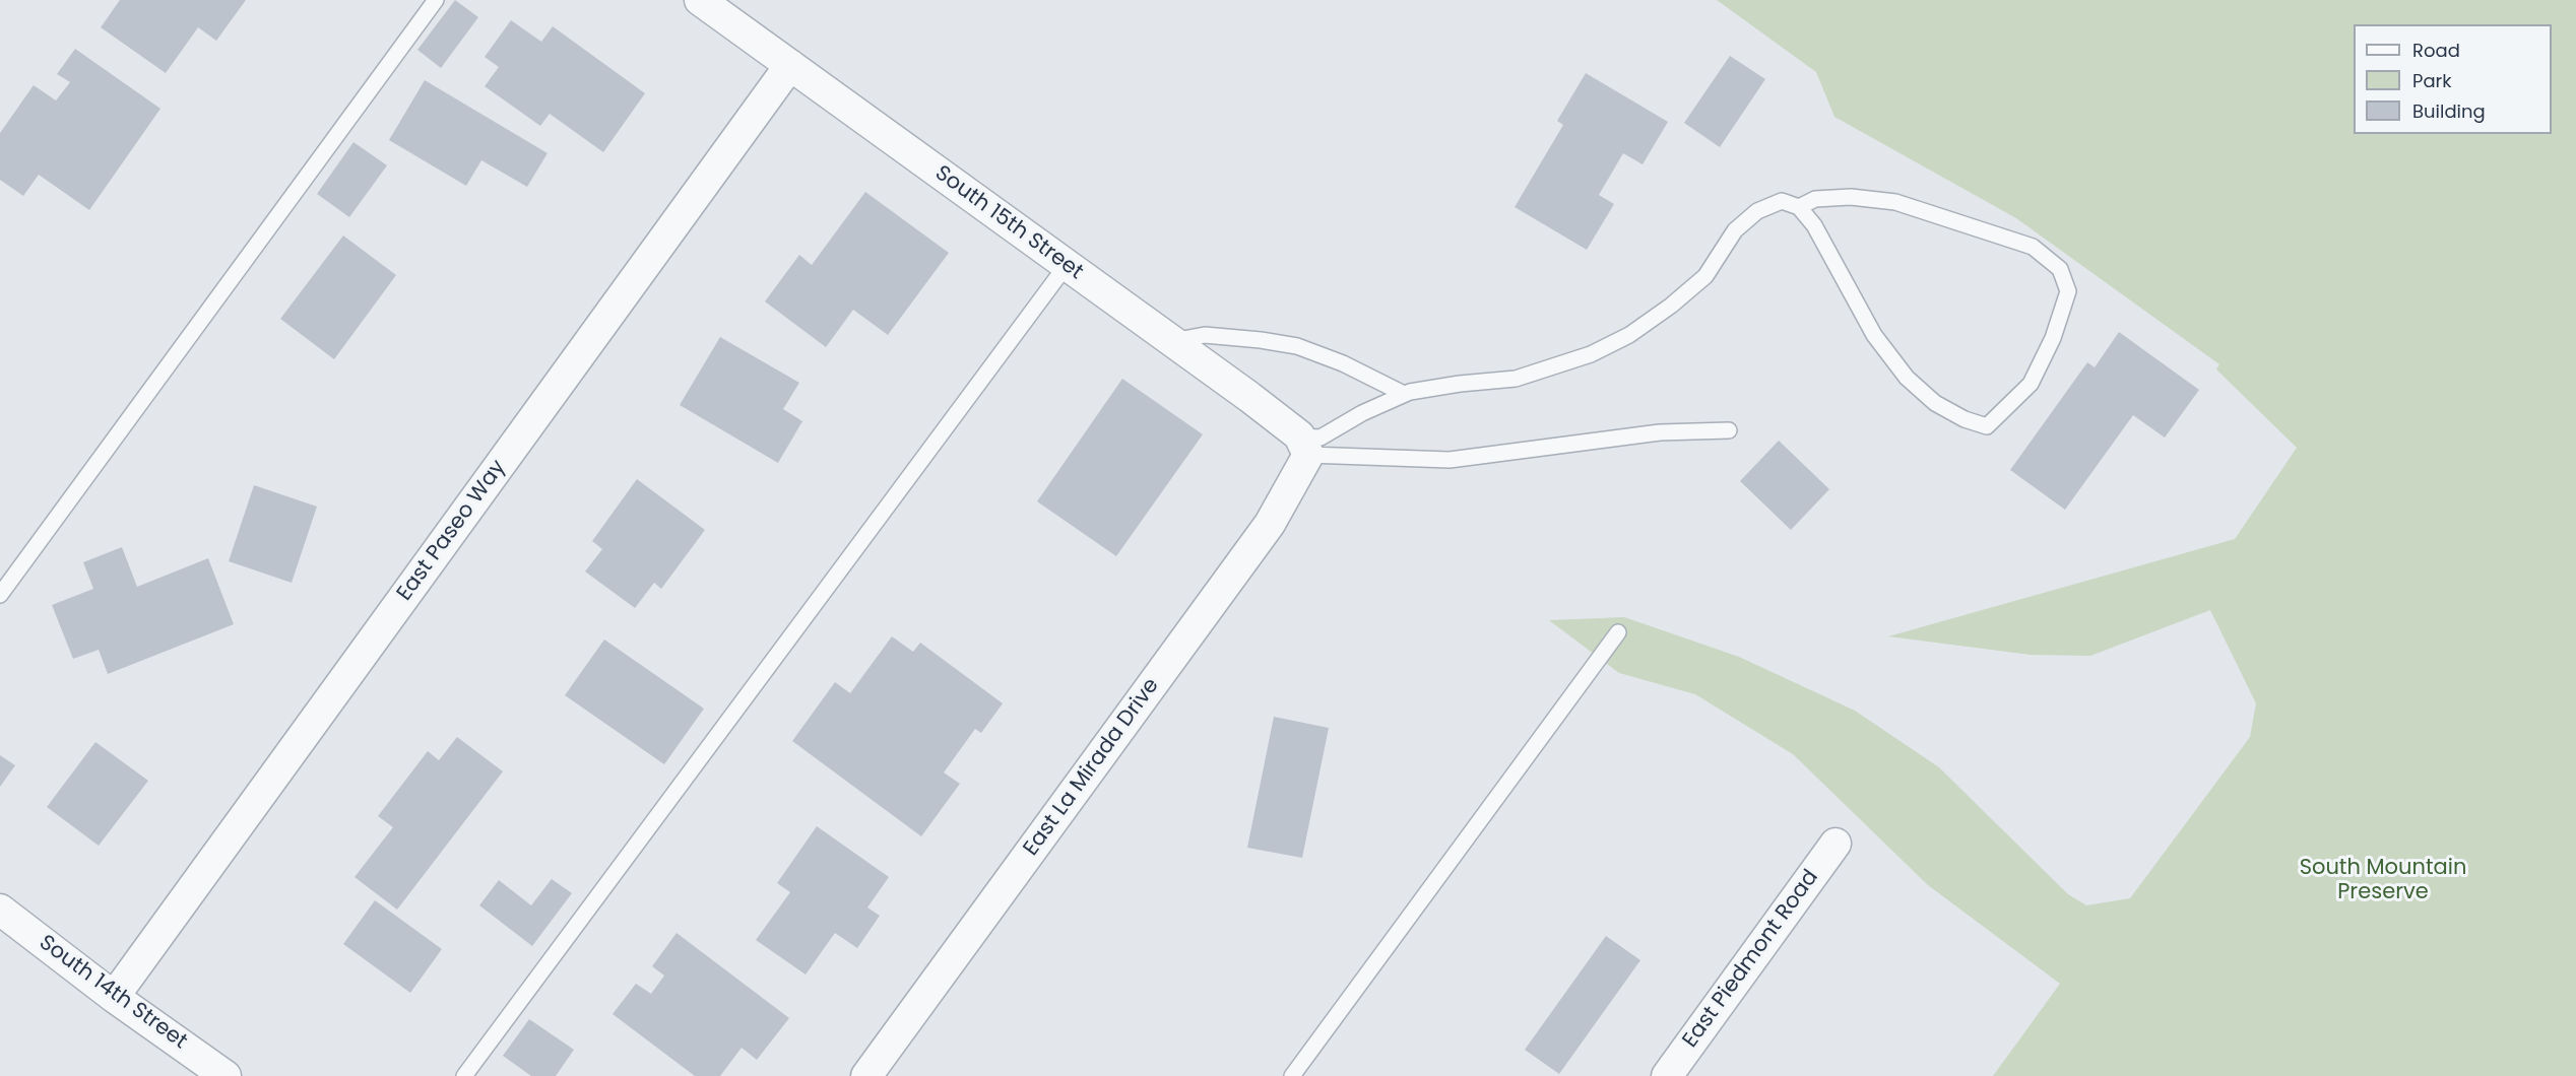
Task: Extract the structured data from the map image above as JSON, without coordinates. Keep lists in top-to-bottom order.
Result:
{
  "streets": {
    "street": [
      "South 15th Street",
      "East Paseo Way",
      "East La Mirada Drive",
      "East Piedmont Road",
      "South 14th Street"
    ]
  },
  "crossings": [
    ["South 15th Street", "East Paseo Way"],
    ["South 15th Street", "East La Mirada Drive"],
    ["East Paseo Way", "South 14th Street"]
  ],
  "parks": ["South Mountain Preserve"],
  "legend": ["Road", "Park", "Building"]
}
